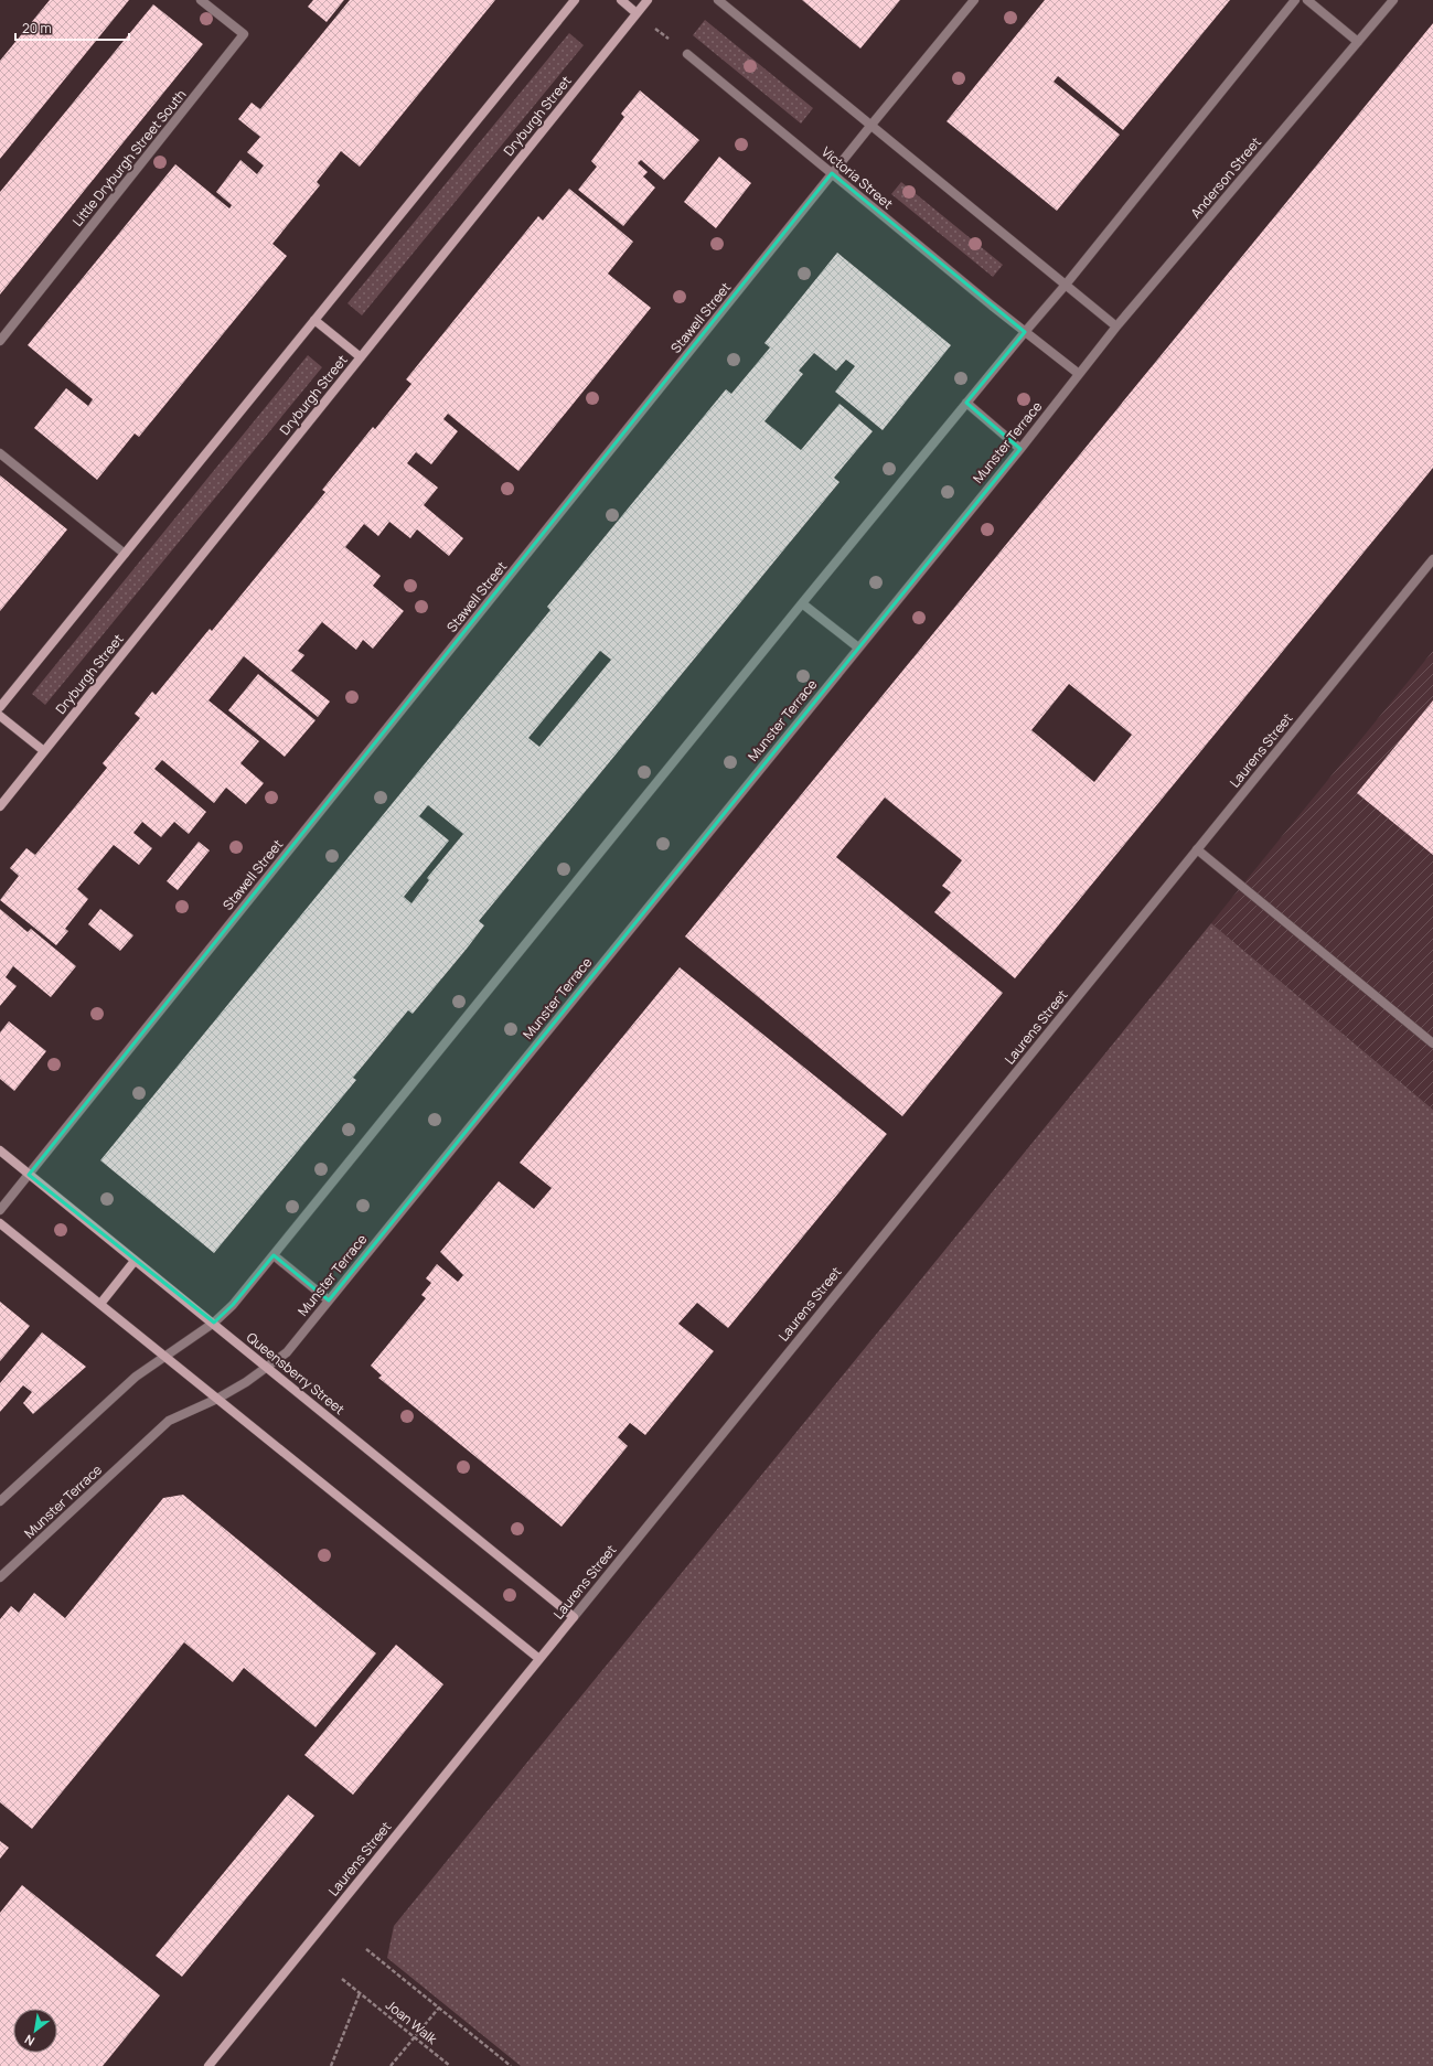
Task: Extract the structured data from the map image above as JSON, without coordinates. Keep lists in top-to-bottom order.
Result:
{
  "streets": {
    "main road": ["Dryburgh Street", "Laurens Street", "Queensberry Street"],
    "street": [
      "Little Dryburgh Street South",
      "Victoria Street",
      "Anderson Street",
      "Stawell Street",
      "Munster Terrace"
    ],
    "path": ["Joan Walk"]
  },
  "crossings": [
    ["Victoria Street", "Anderson Street"],
    ["Victoria Street", "Stawell Street"],
    ["Victoria Street", "Munster Terrace"],
    ["Anderson Street", "Munster Terrace"],
    ["Stawell Street", "Queensberry Street"],
    ["Munster Terrace", "Queensberry Street"],
    ["Laurens Street", "Queensberry Street"]
  ],
  "scale_bar": "20 m",
  "north": "bottom left"
}
